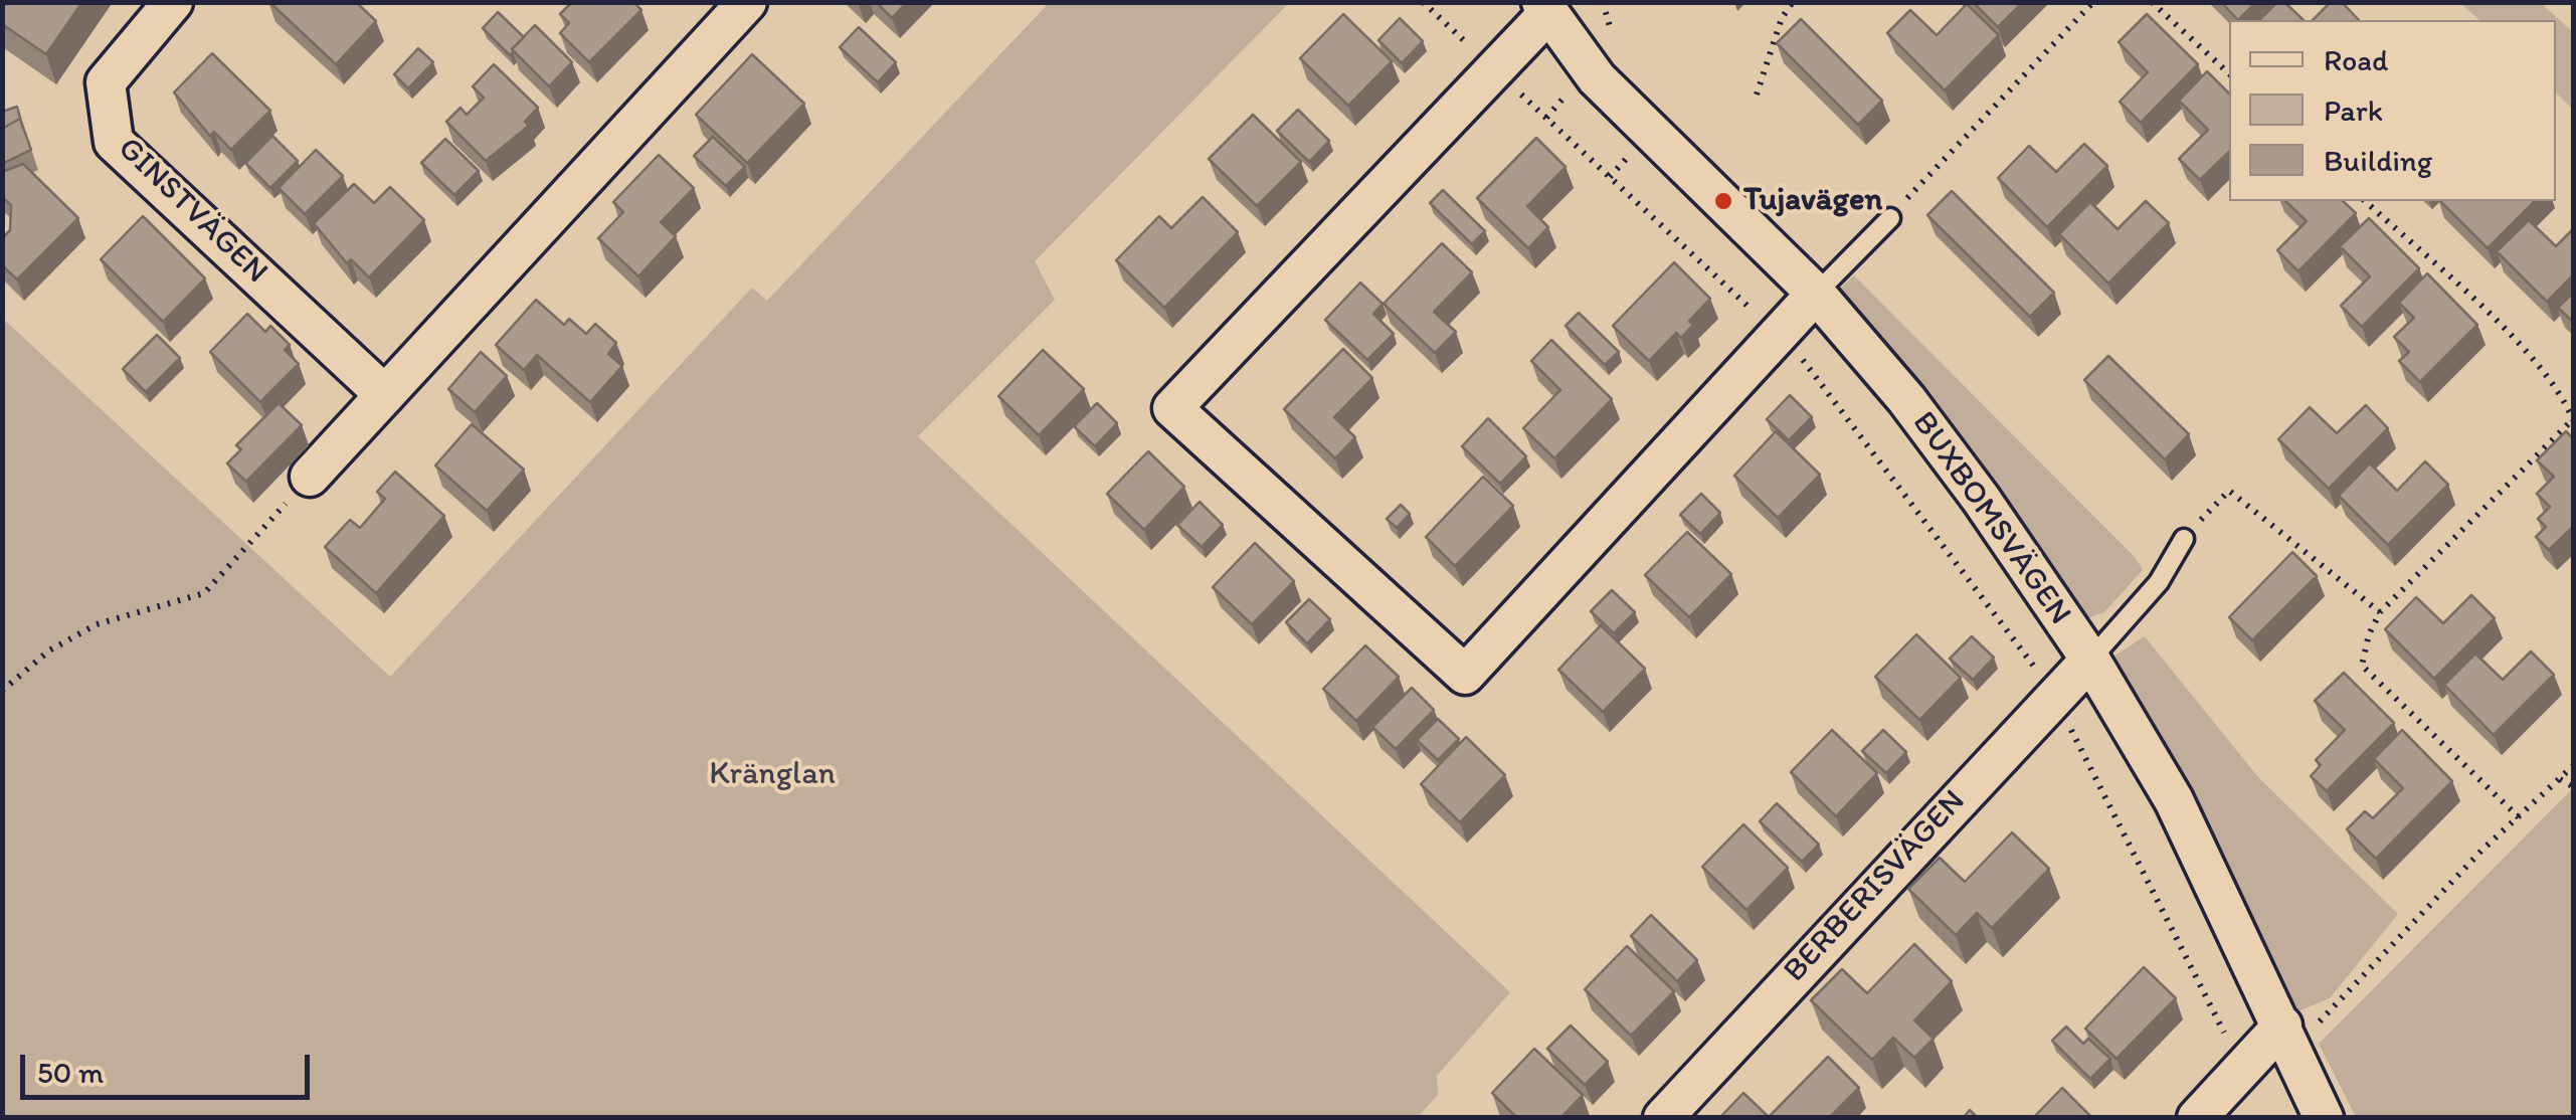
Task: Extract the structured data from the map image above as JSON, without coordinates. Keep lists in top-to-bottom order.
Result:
{
  "streets": {
    "street": ["GINSTVÄGEN", "BUXBOMSVÄGEN", "BERBERISVÄGEN"]
  },
  "crossings": [
    ["BUXBOMSVÄGEN", "BERBERISVÄGEN"]
  ],
  "parks": ["Kränglan"],
  "places": ["Tujavägen"],
  "legend": ["Road", "Park", "Building"],
  "scale_bar": "50 m"
}
